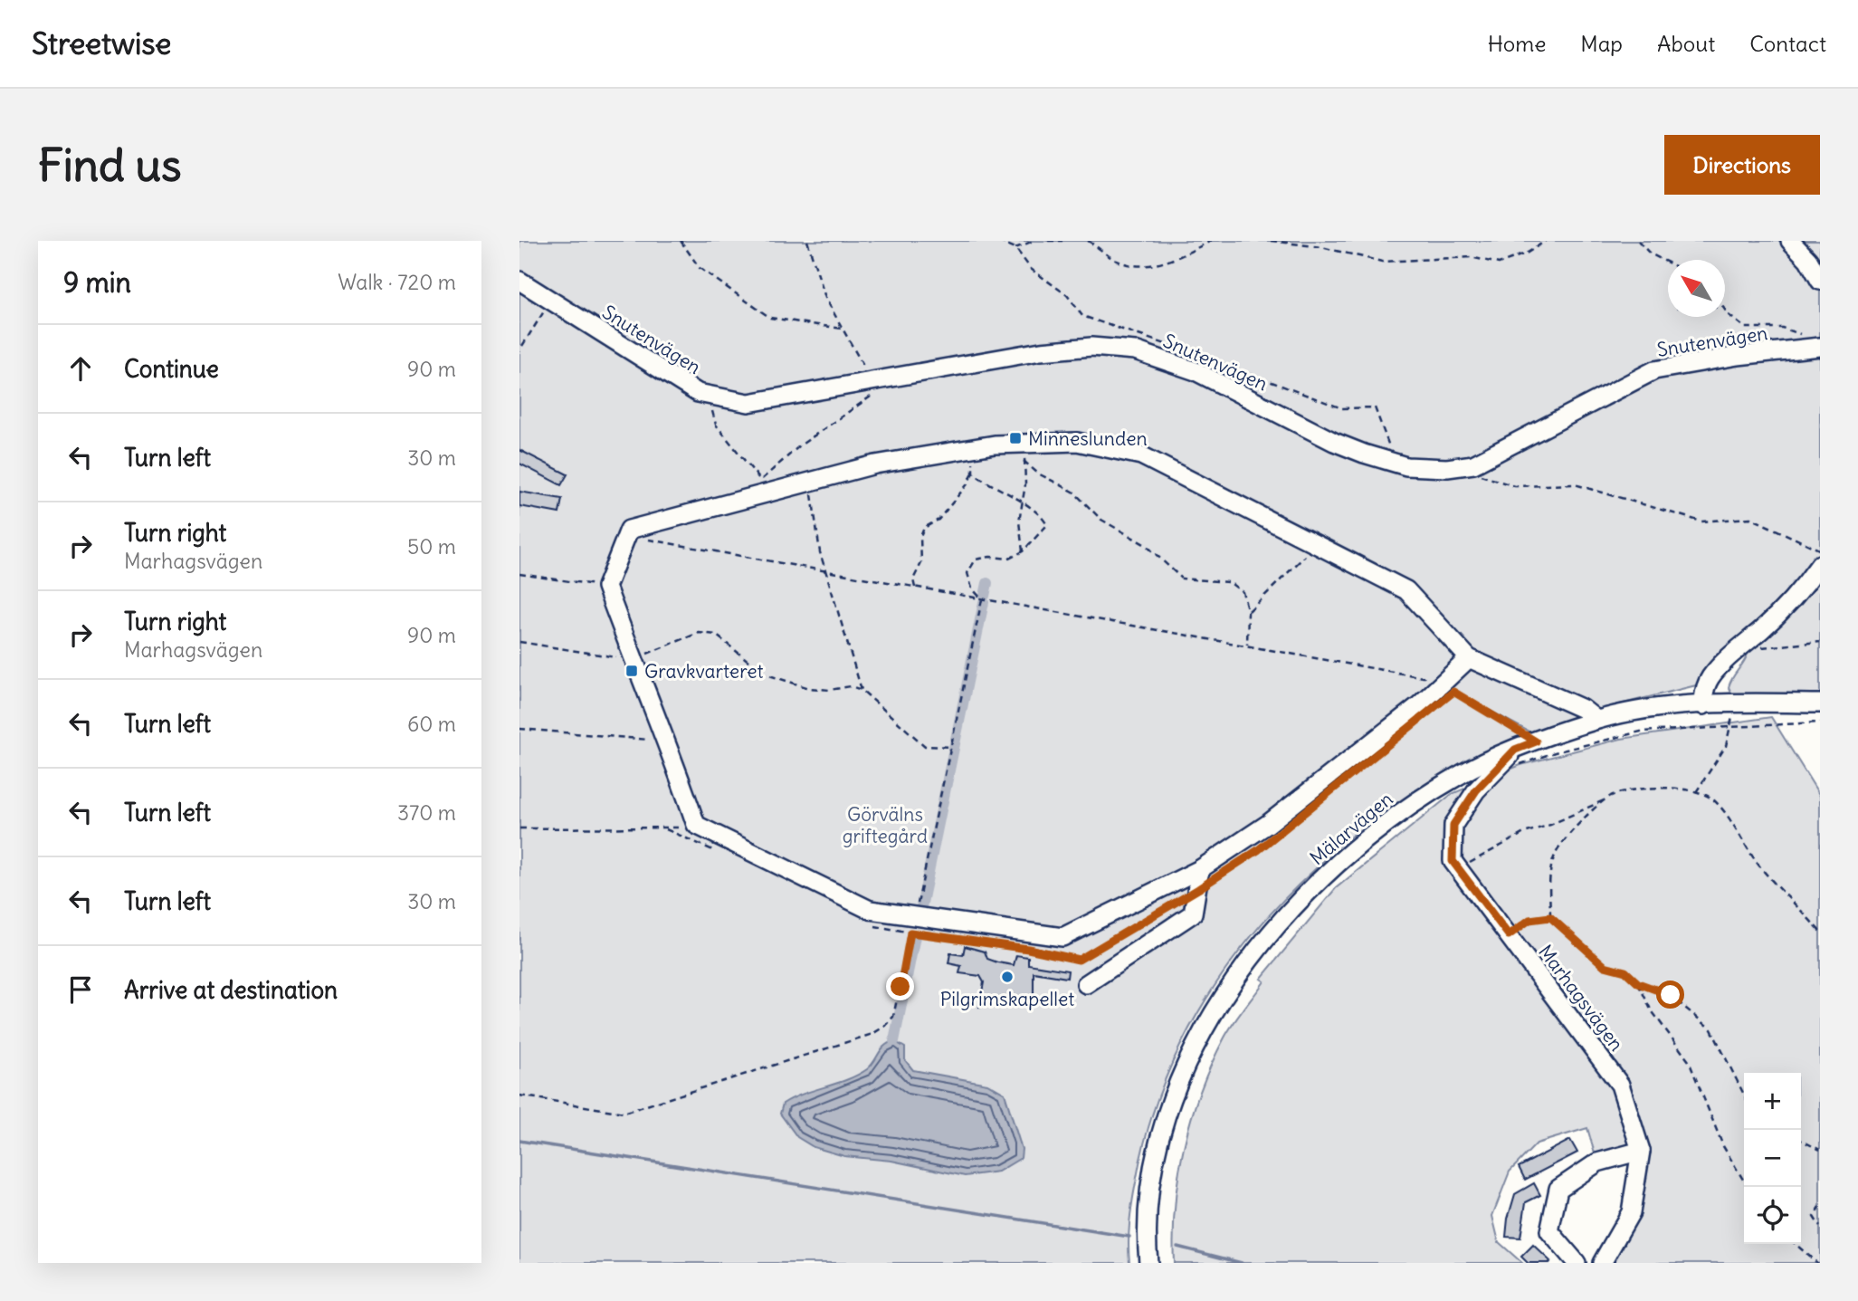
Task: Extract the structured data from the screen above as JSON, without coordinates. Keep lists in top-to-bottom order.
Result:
{
  "streets": {
    "street": ["Snutenvägen", "Mälarvägen", "Marhagsvägen"]
  },
  "crossings": [
    ["Mälarvägen", "Marhagsvägen"]
  ],
  "parks": ["Görvälns griftegård"],
  "places": {
    "transit": ["Minneslunden", "Gravkvarteret"],
    "other": ["Pilgrimskapellet"]
  },
  "north": "top left",
  "page": {
    "header": "Streetwise",
    "nav": [
      "Home",
      "Map",
      "About",
      "Contact"
    ],
    "buttons": "Directions",
    "title": "Find us",
    "heading": ["9 min", "Walk · 720 m"],
    "list": [
      ["Continue", "90 m"],
      ["Turn left", "30 m"],
      ["Turn right", "Marhagsvägen", "50 m"],
      ["Turn right", "Marhagsvägen", "90 m"],
      ["Turn left", "60 m"],
      ["Turn left", "370 m"],
      ["Turn left", "30 m"],
      "Arrive at destination"
    ],
    "map_buttons": ["+", "−"]
  }
}
